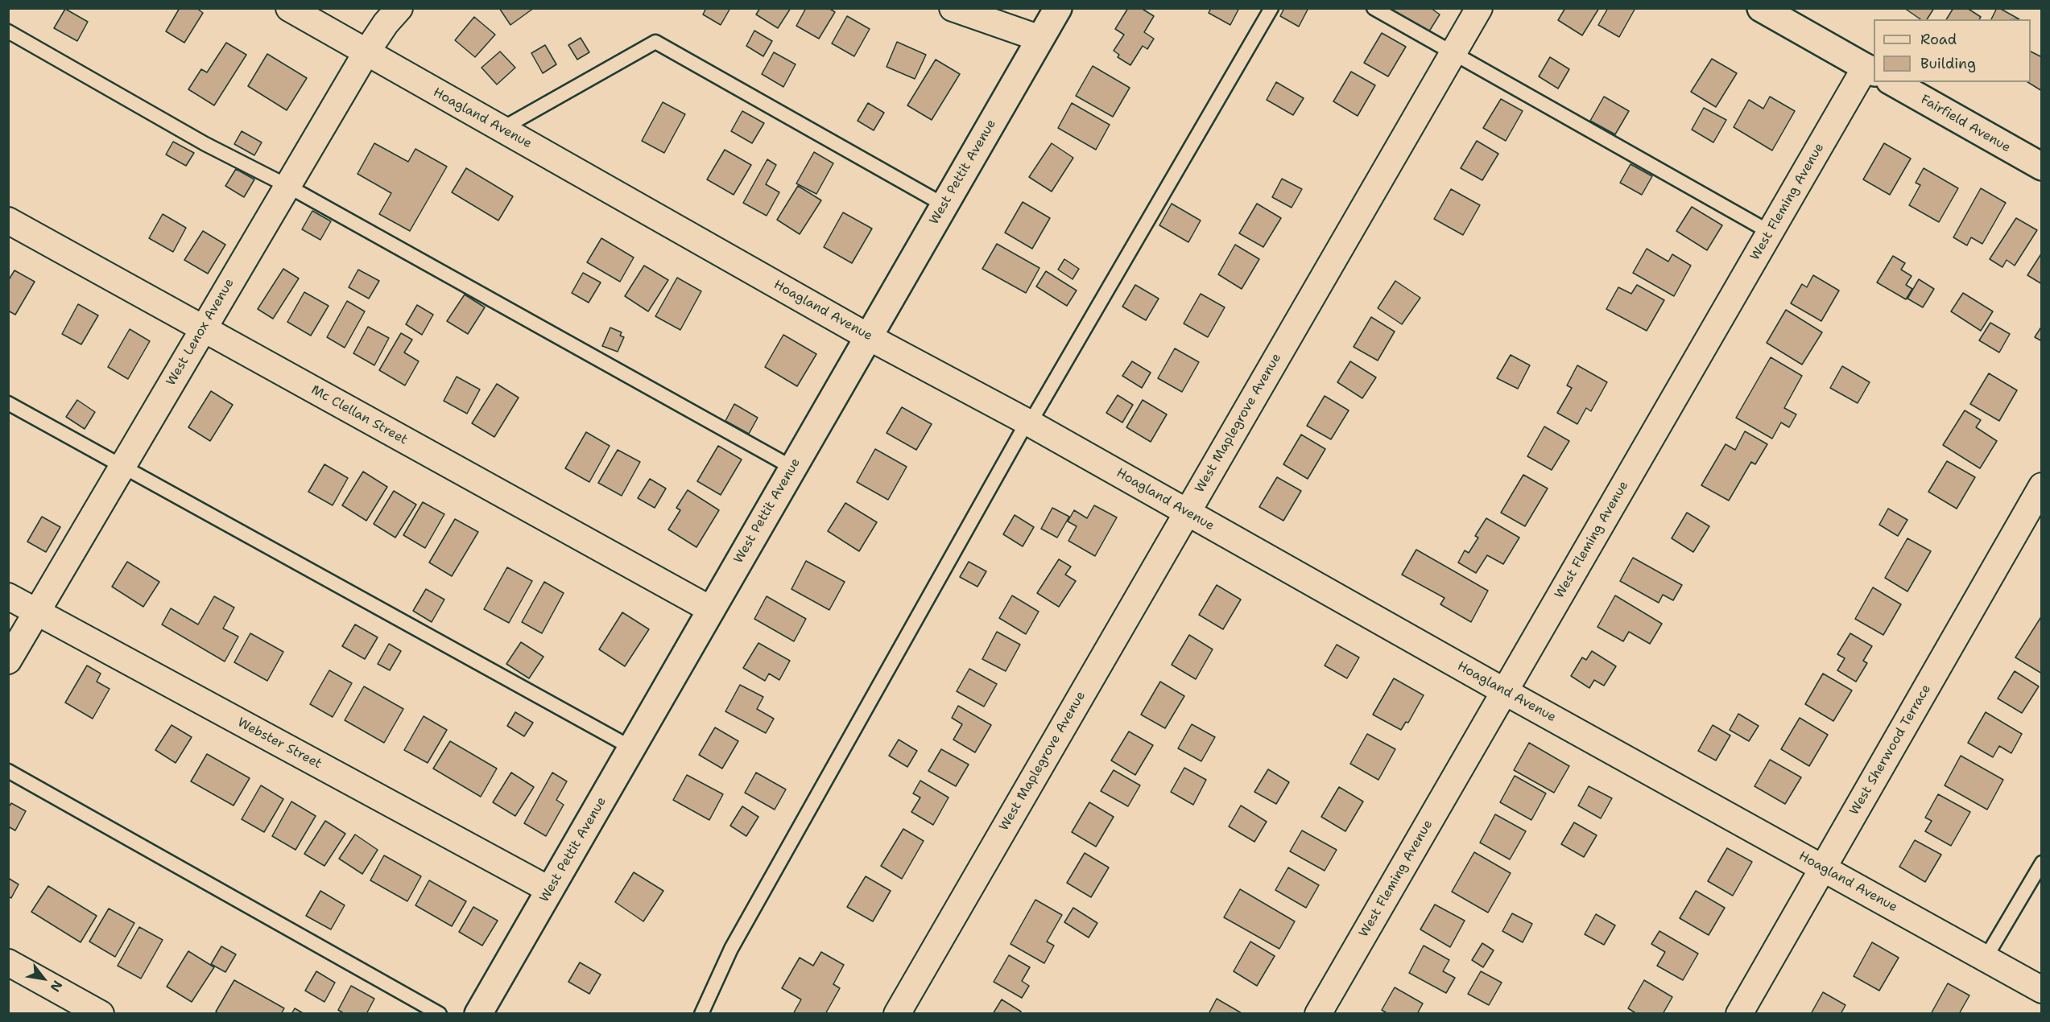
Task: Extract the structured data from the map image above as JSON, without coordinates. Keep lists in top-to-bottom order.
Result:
{
  "streets": {
    "street": [
      "Hoagland Avenue",
      "Fairfield Avenue",
      "West Pettit Avenue",
      "West Fleming Avenue",
      "West Lenox Avenue",
      "Mc Clellan Street",
      "West Maplegrove Avenue",
      "Webster Street",
      "West Sherwood Terrace"
    ]
  },
  "crossings": [
    ["Hoagland Avenue", "West Pettit Avenue"],
    ["Hoagland Avenue", "West Fleming Avenue"],
    ["Hoagland Avenue", "West Lenox Avenue"],
    ["Hoagland Avenue", "West Maplegrove Avenue"],
    ["Hoagland Avenue", "West Sherwood Terrace"],
    ["West Pettit Avenue", "Mc Clellan Street"],
    ["West Pettit Avenue", "Webster Street"],
    ["West Lenox Avenue", "Mc Clellan Street"],
    ["West Lenox Avenue", "Webster Street"]
  ],
  "legend": ["Road", "Building"],
  "north": "bottom right"
}
